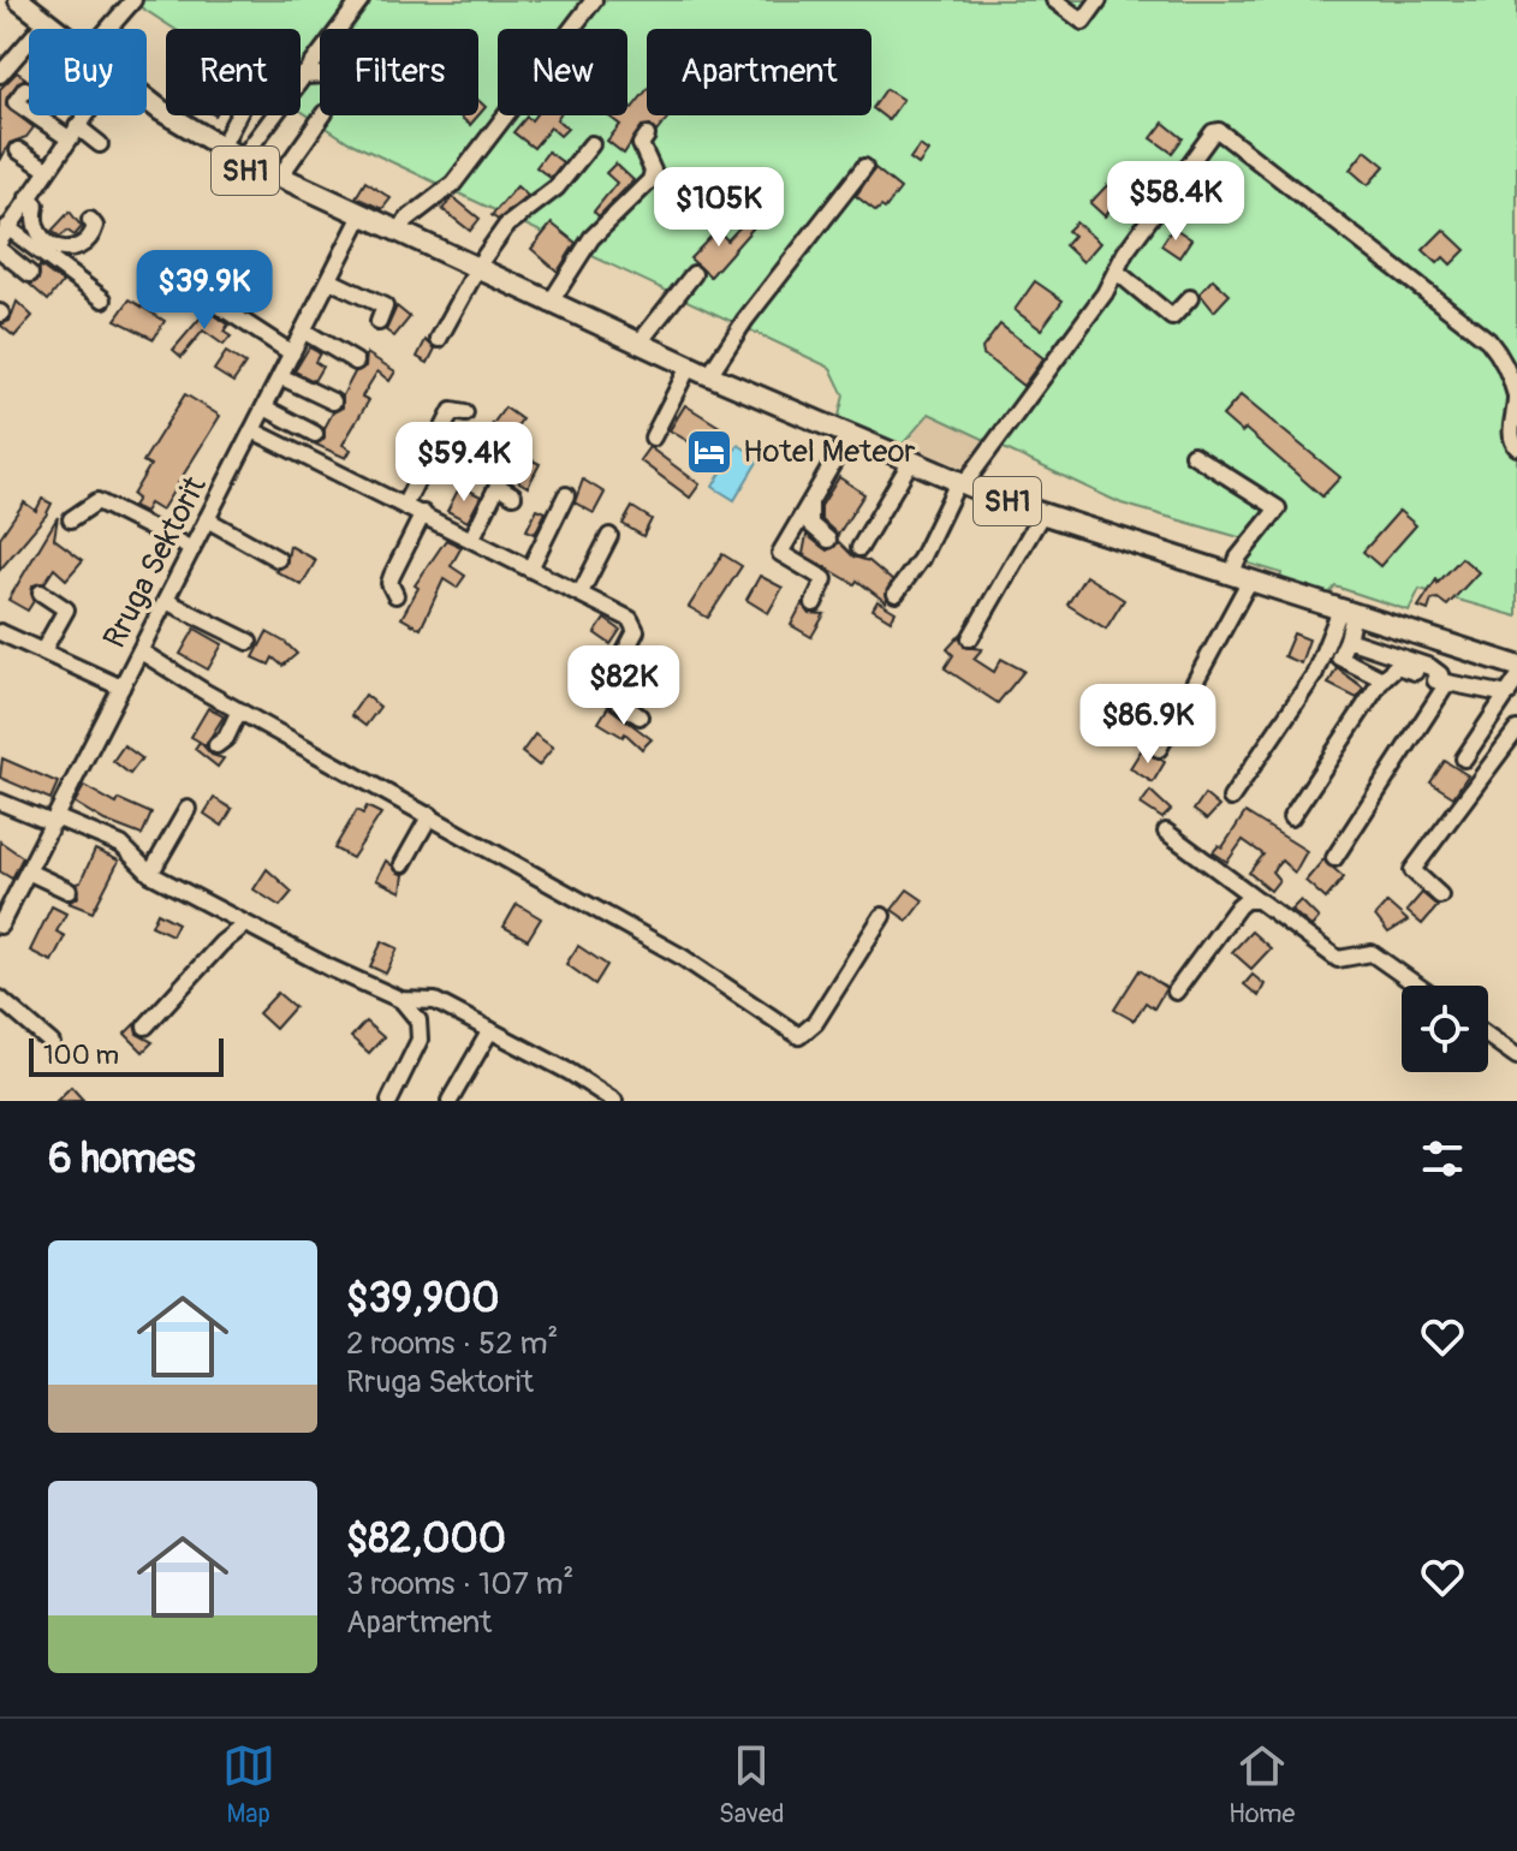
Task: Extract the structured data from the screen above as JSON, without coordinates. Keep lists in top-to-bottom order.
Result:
{
  "streets": {
    "main road": ["SH1"],
    "street": ["Rruga Sektorit"]
  },
  "crossings": [
    ["SH1", "Rruga Sektorit"]
  ],
  "places": {
    "hotel": ["Hotel Meteor"]
  },
  "scale_bar": "100 m",
  "page": {
    "chip": [
      "Buy",
      "Rent",
      "Filters",
      "New",
      "Apartment"
    ],
    "price": [
      "$58.4K",
      "$105K",
      "$39.9K",
      "$59.4K",
      "$82K",
      "$86.9K"
    ],
    "scale": "100 m",
    "heading": "6 homes",
    "list": [
      {
        "name": "$39,900",
        "note": "2 rooms · 52 m² · Rruga Sektorit"
      },
      {
        "name": "$82,000",
        "note": "3 rooms · 107 m² · Apartment"
      }
    ],
    "tabs": ["Map", "Saved", "Home"]
  }
}
